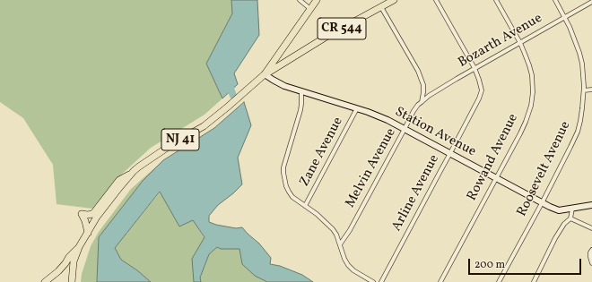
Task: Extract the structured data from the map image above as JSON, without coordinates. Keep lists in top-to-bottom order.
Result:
{
  "streets": {
    "main road": ["CR 544", "NJ 41"],
    "street": [
      "Bozarth Avenue",
      "Station Avenue",
      "Zane Avenue",
      "Rowand Avenue",
      "Melvin Avenue",
      "Roosevelt Avenue",
      "Arline Avenue"
    ]
  },
  "crossings": [
    ["CR 544", "Station Avenue"],
    ["CR 544", "NJ 41"],
    ["Bozarth Avenue", "Rowand Avenue"],
    ["Bozarth Avenue", "Melvin Avenue"],
    ["Bozarth Avenue", "Roosevelt Avenue"],
    ["Bozarth Avenue", "Arline Avenue"],
    ["Station Avenue", "NJ 41"],
    ["Station Avenue", "Zane Avenue"],
    ["Station Avenue", "Rowand Avenue"],
    ["Station Avenue", "Melvin Avenue"],
    ["Station Avenue", "Roosevelt Avenue"],
    ["Station Avenue", "Arline Avenue"]
  ],
  "scale_bar": "200 m"
}
